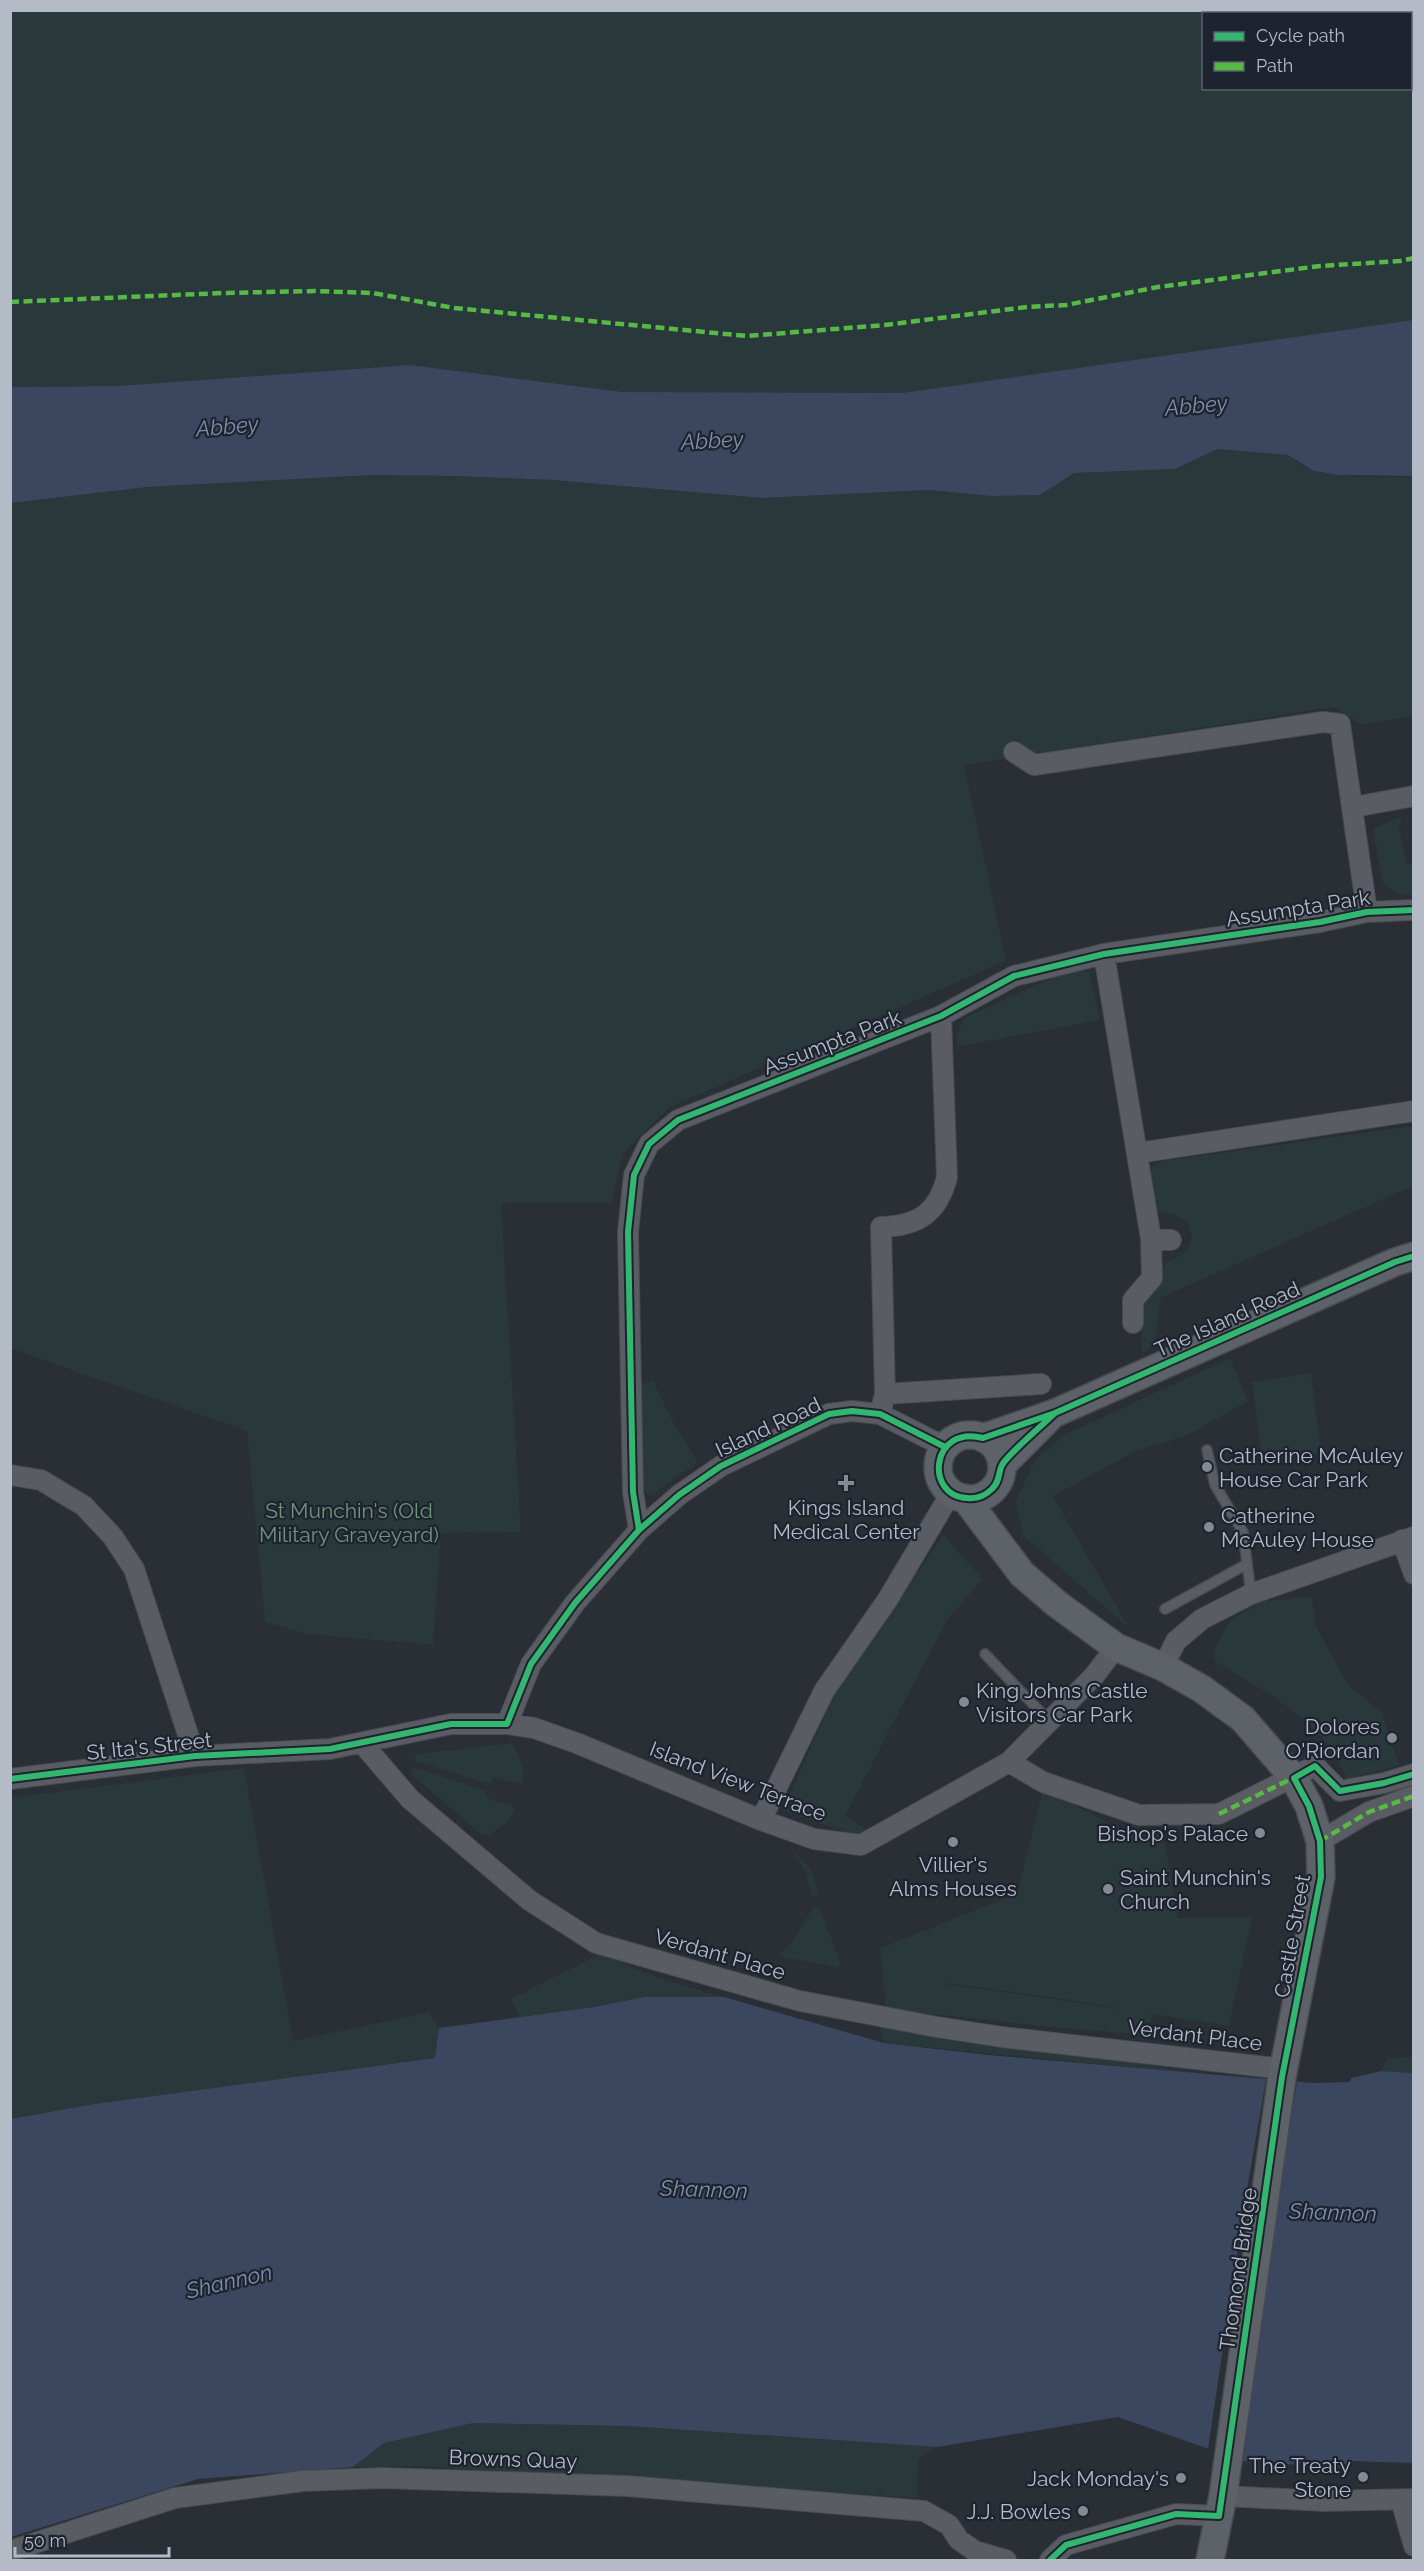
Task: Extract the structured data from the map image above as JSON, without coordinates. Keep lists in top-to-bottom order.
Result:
{
  "streets": {
    "main road": ["The Island Road", "Castle Street", "Thomond Bridge"],
    "street": [
      "Assumpta Park",
      "Island Road",
      "St Ita's Street",
      "Island View Terrace",
      "Verdant Place",
      "Browns Quay"
    ]
  },
  "crossings": [
    ["Assumpta Park", "Island Road"],
    ["The Island Road", "Island Road"],
    ["The Island Road", "Castle Street"],
    ["Island Road", "Island View Terrace"],
    ["Island Road", "Castle Street"],
    ["St Ita's Street", "Verdant Place"],
    ["Island View Terrace", "Castle Street"],
    ["Castle Street", "Verdant Place"],
    ["Castle Street", "Thomond Bridge"],
    ["Verdant Place", "Thomond Bridge"]
  ],
  "water": ["Abbey", "Shannon"],
  "parks": ["St Munchin's (Old Military Graveyard)"],
  "places": {
    "other": [
      "Catherine McAuley House Car Park",
      "Catherine McAuley House",
      "King Johns Castle Visitors Car Park",
      "Dolores O'Riordan",
      "Bishop's Palace",
      "Villier's Alms Houses",
      "Saint Munchin's Church",
      "The Treaty Stone",
      "Jack Monday's",
      "J.J. Bowles"
    ],
    "health": ["Kings Island Medical Center"]
  },
  "legend": ["Cycle path", "Path"],
  "scale_bar": "50 m"
}
